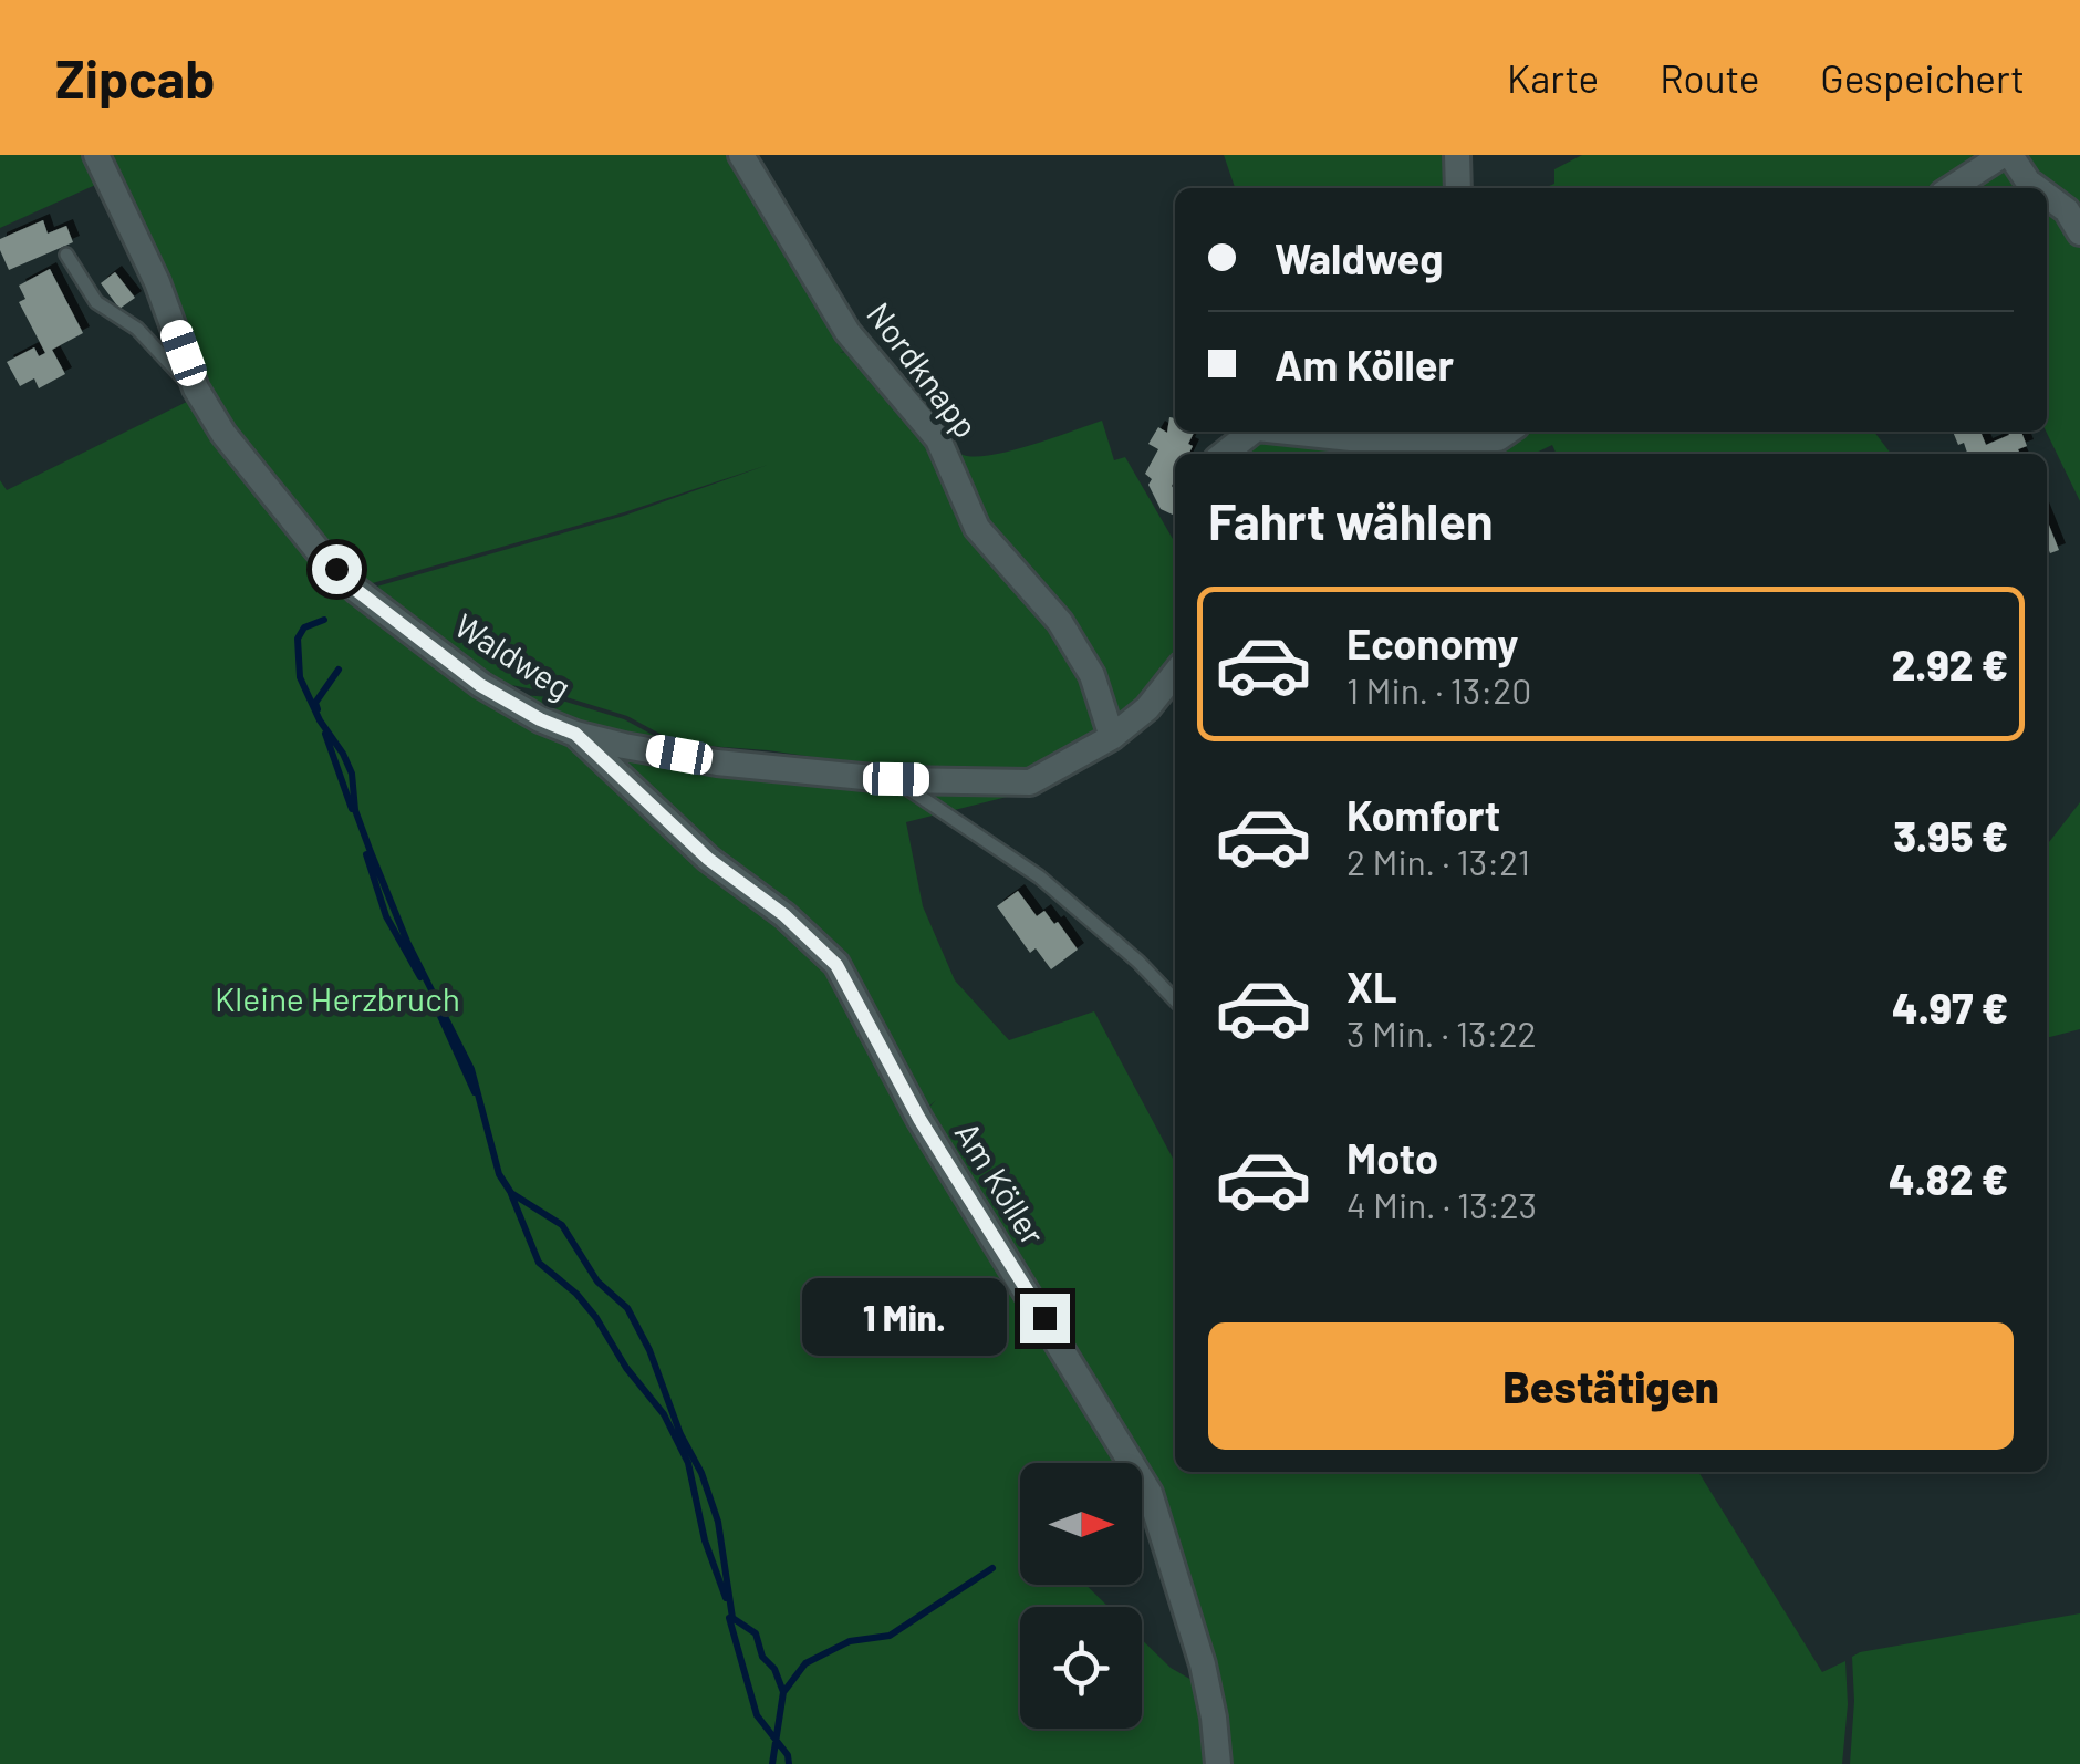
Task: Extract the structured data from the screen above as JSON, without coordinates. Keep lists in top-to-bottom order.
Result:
{
  "streets": {
    "street": ["Nordknapp", "Waldweg", "Am Köller"]
  },
  "crossings": [
    ["Nordknapp", "Waldweg"],
    ["Waldweg", "Am Köller"]
  ],
  "parks": ["Kleine Herzbruch"],
  "north": "right",
  "page": {
    "header": "Zipcab",
    "nav": ["Karte", "Route", "Gespeichert"],
    "banner": ["Waldweg", "Am Köller"],
    "heading": "Fahrt wählen",
    "list": [
      {
        "name": "Economy",
        "note": "1 Min. · 13:20",
        "value": "2.92 €"
      },
      {
        "name": "Komfort",
        "note": "2 Min. · 13:21",
        "value": "3.95 €"
      },
      {
        "name": "XL",
        "note": "3 Min. · 13:22",
        "value": "4.97 €"
      },
      {
        "name": "Moto",
        "note": "4 Min. · 13:23",
        "value": "4.82 €"
      }
    ],
    "bubble": "1 Min.",
    "buttons": "Bestätigen"
  }
}
